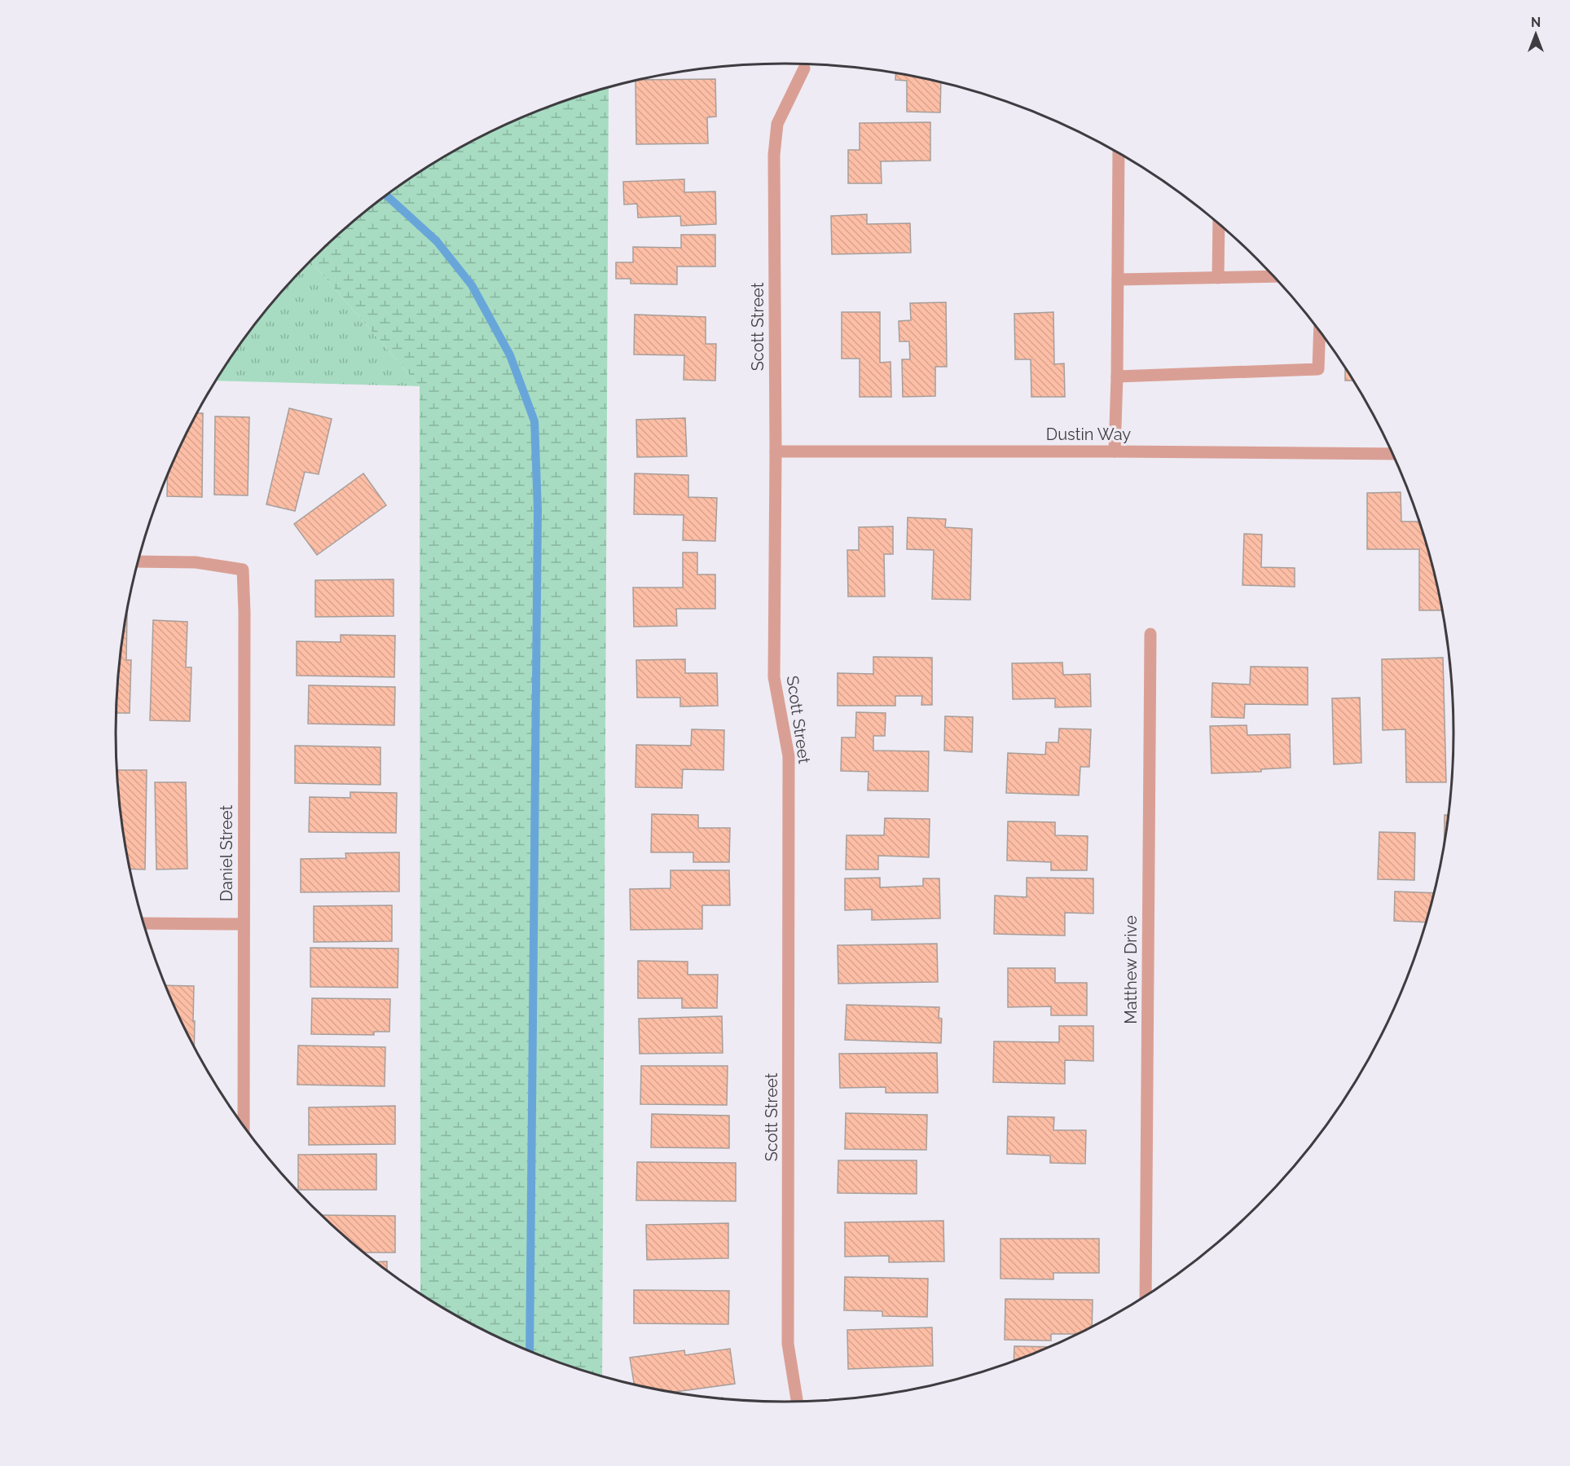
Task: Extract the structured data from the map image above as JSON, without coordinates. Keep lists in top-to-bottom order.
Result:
{
  "streets": {
    "street": [
      "Scott Street",
      "Dustin Way",
      "Daniel Street",
      "Matthew Drive"
    ]
  },
  "crossings": [
    ["Scott Street", "Dustin Way"]
  ],
  "north": "top"
}
